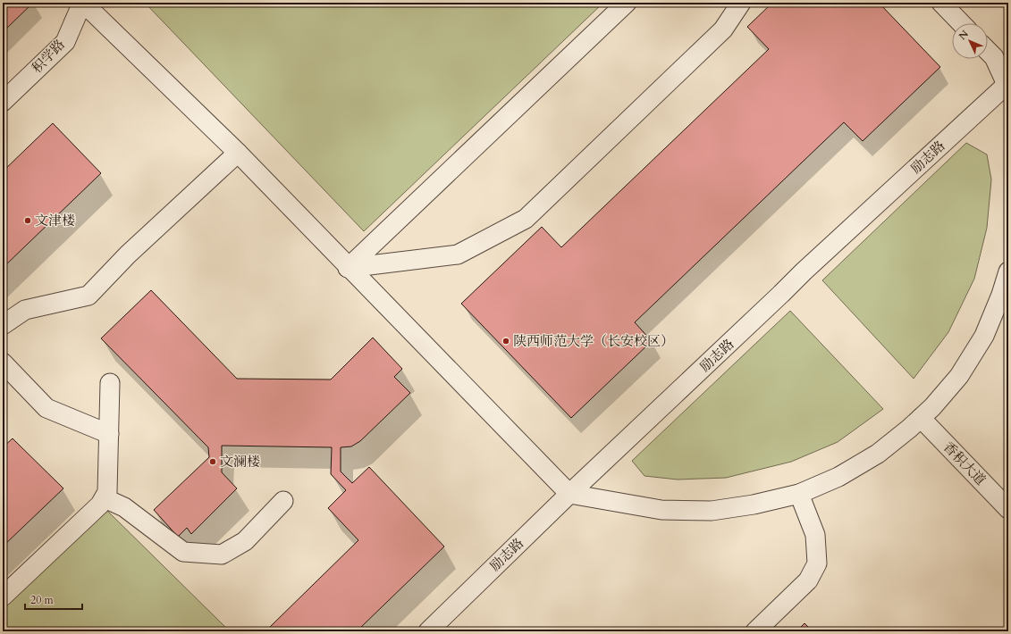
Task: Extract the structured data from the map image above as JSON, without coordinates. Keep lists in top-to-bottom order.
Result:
{
  "streets": {
    "street": ["积学路", "励志路", "香积大道"]
  },
  "places": ["文津楼", "陕西师范大学（长安校区）", "文澜楼"],
  "scale_bar": "20 m",
  "north": "top left"
}
